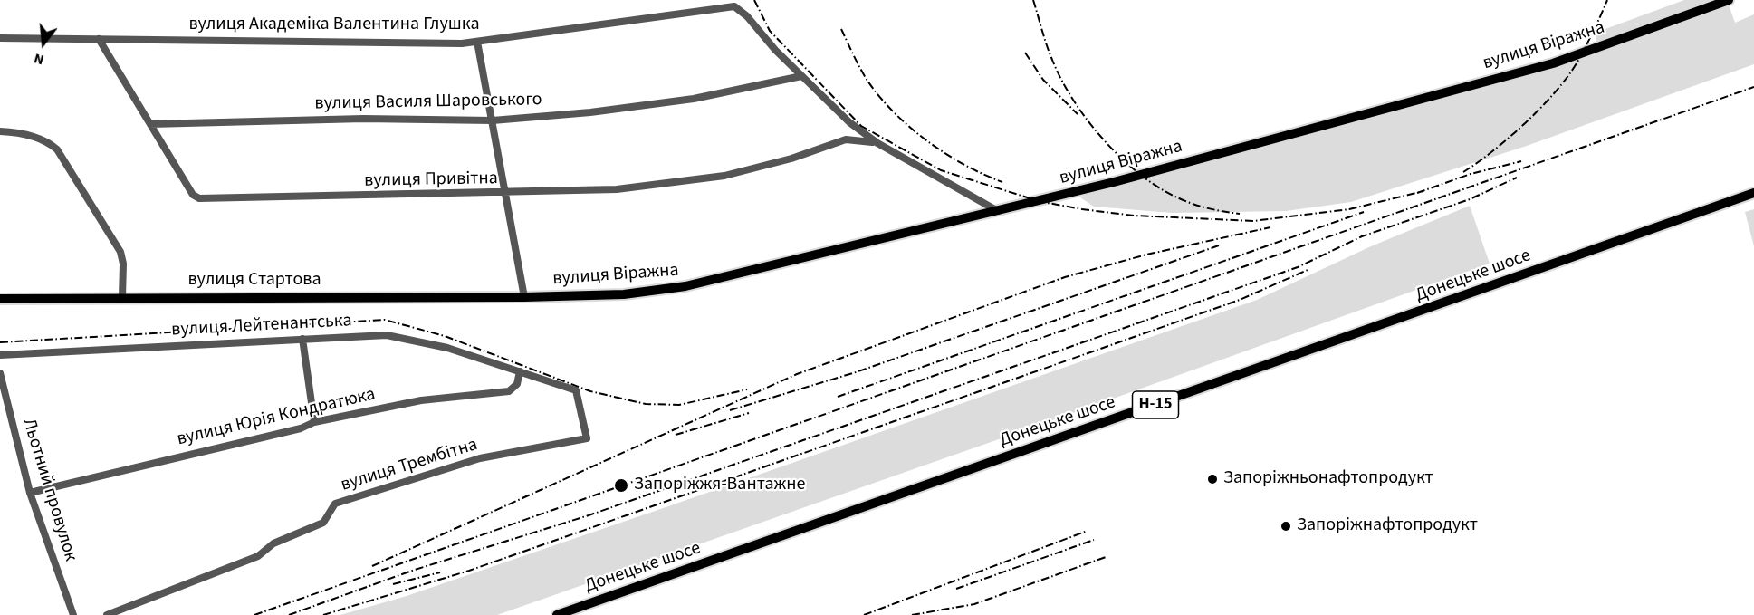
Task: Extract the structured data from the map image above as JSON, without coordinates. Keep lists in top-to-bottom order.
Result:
{
  "streets": {
    "main road": [
      "вулиця Віражна",
      "Донецьке шосе",
      "вулиця Стартова",
      "Н-15"
    ],
    "street": [
      "вулиця Академіка Валентина Глушка",
      "вулиця Василя Шаровського",
      "вулиця Привітна",
      "вулиця Лейтенантська",
      "вулиця Юрія Кондратюка",
      "вулиця Трембітна",
      "Льотний провулок"
    ]
  },
  "crossings": [
    ["вулиця Академіка Валентина Глушка", "вулиця Василя Шаровського"],
    ["вулиця Академіка Валентина Глушка", "вулиця Привітна"],
    ["вулиця Віражна", "вулиця Стартова"],
    ["вулиця Василя Шаровського", "вулиця Привітна"],
    ["вулиця Лейтенантська", "вулиця Юрія Кондратюка"],
    ["вулиця Лейтенантська", "вулиця Трембітна"],
    ["вулиця Юрія Кондратюка", "Льотний провулок"]
  ],
  "places": ["Запоріжньонафтопродукт", "Запоріжжя-Вантажне", "Запоріжнафтопродукт"],
  "north": "bottom"
}
